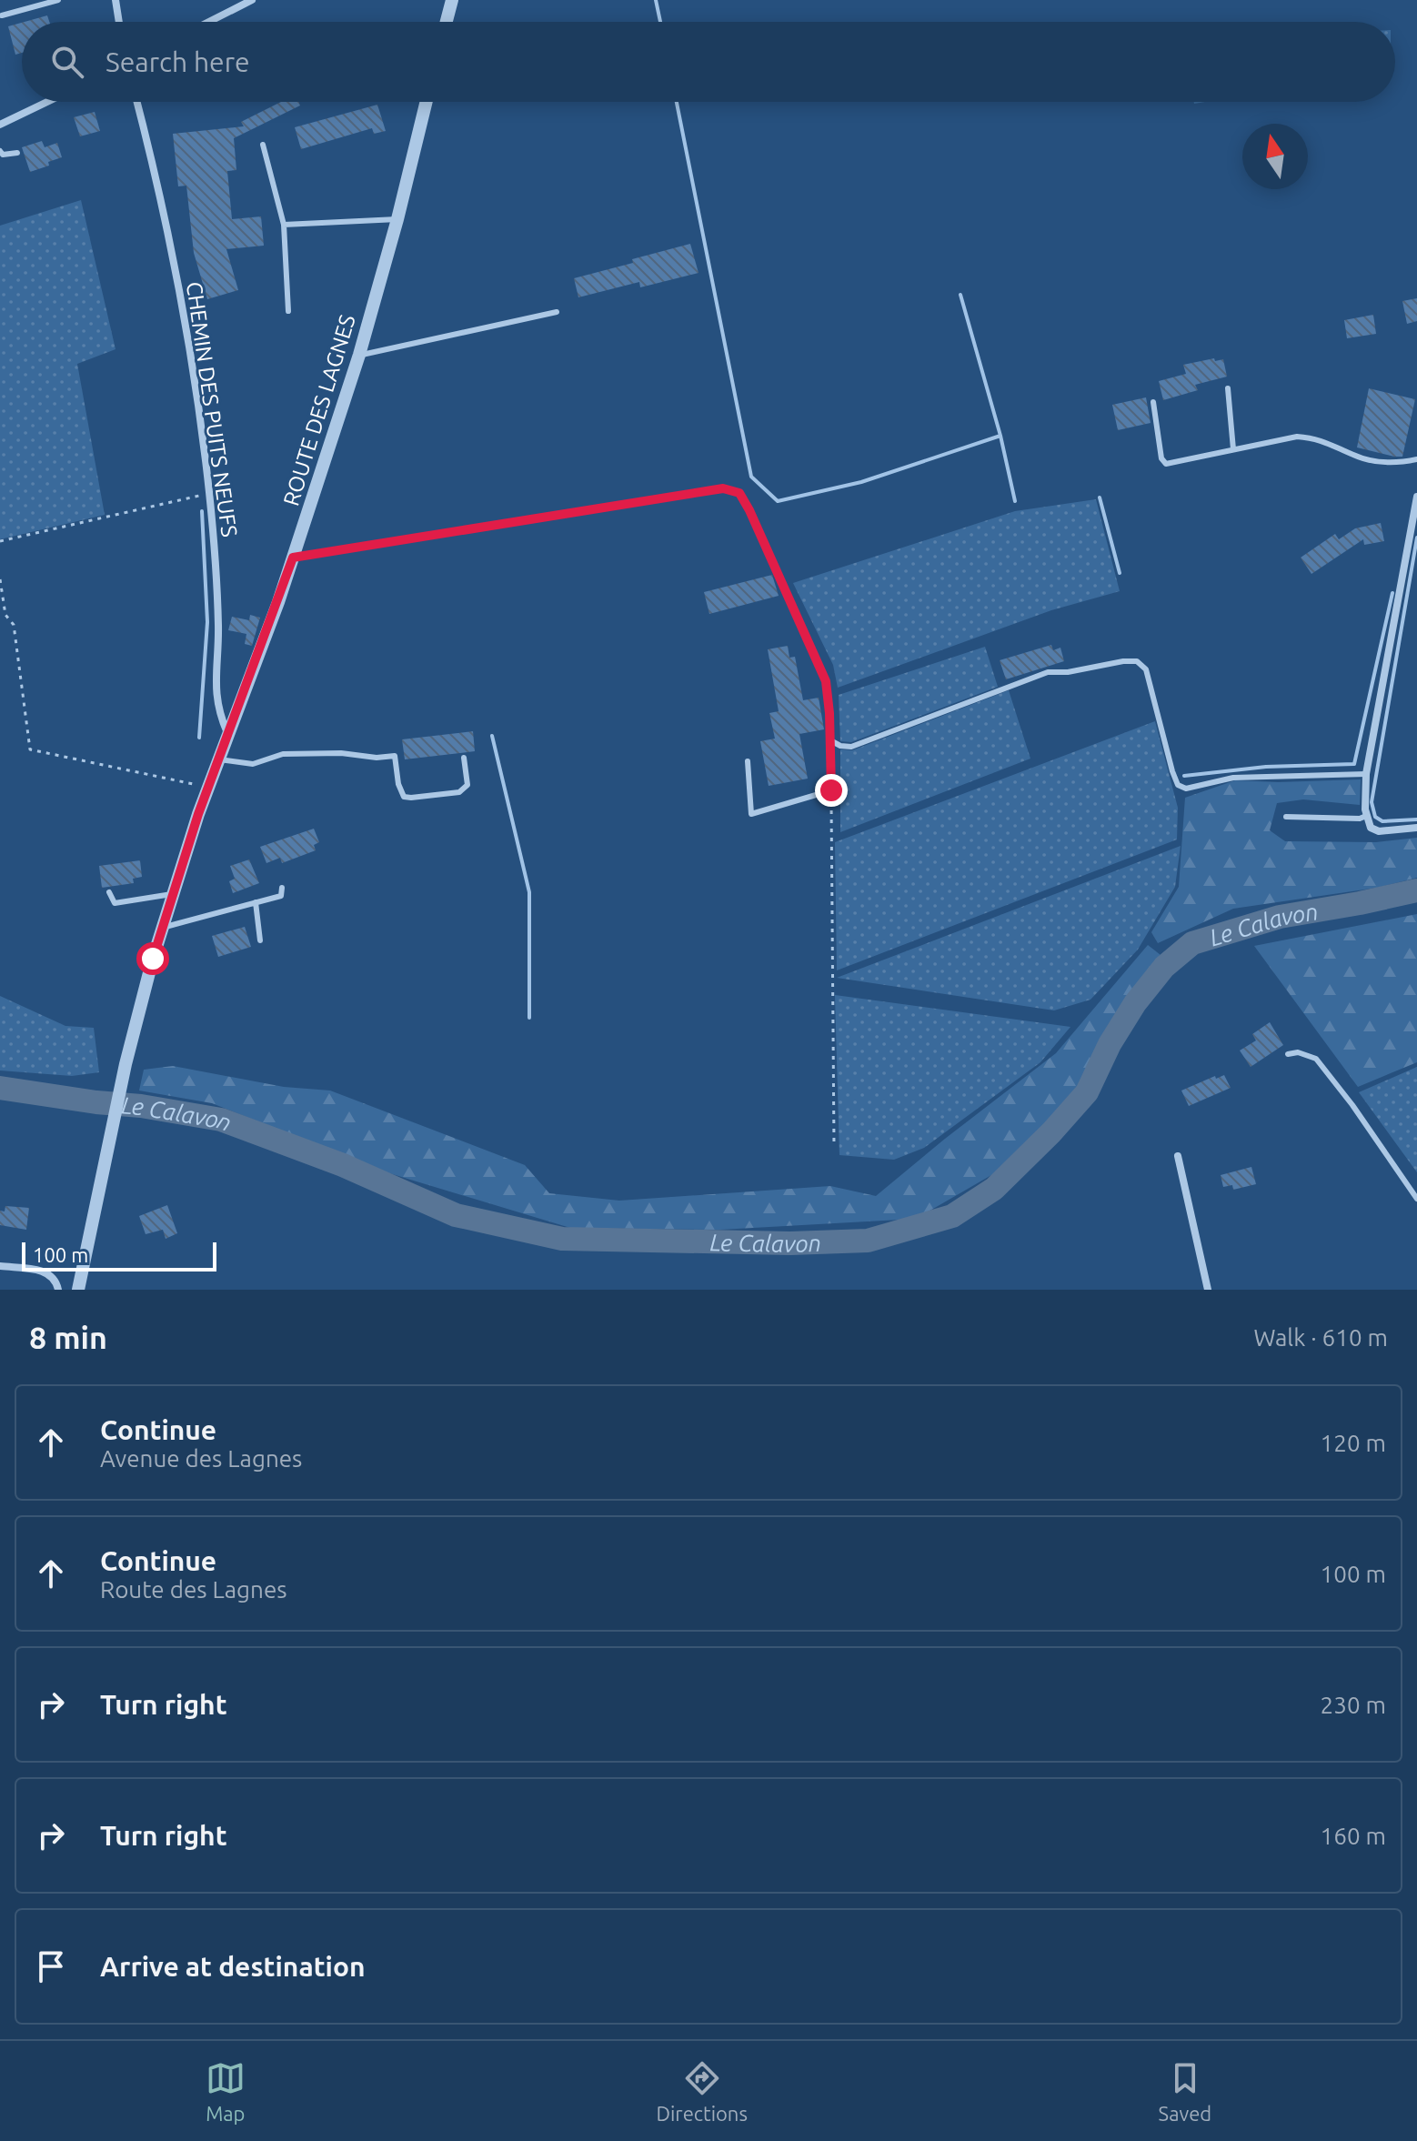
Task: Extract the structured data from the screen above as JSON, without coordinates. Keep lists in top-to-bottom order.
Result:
{
  "streets": {
    "street": ["CHEMIN DES PUITS NEUFS", "ROUTE DES LAGNES"]
  },
  "crossings": [
    ["CHEMIN DES PUITS NEUFS", "ROUTE DES LAGNES"]
  ],
  "water": ["Le Calavon"],
  "scale_bar": "100 m",
  "north": "top",
  "page": {
    "search": "Search here",
    "scale": "100 m",
    "heading": ["8 min", "Walk · 610 m"],
    "list": [
      ["Continue", "Avenue des Lagnes", "120 m"],
      ["Continue", "Route des Lagnes", "100 m"],
      ["Turn right", "230 m"],
      ["Turn right", "160 m"],
      "Arrive at destination"
    ],
    "nav": ["Map", "Directions", "Saved"]
  }
}
